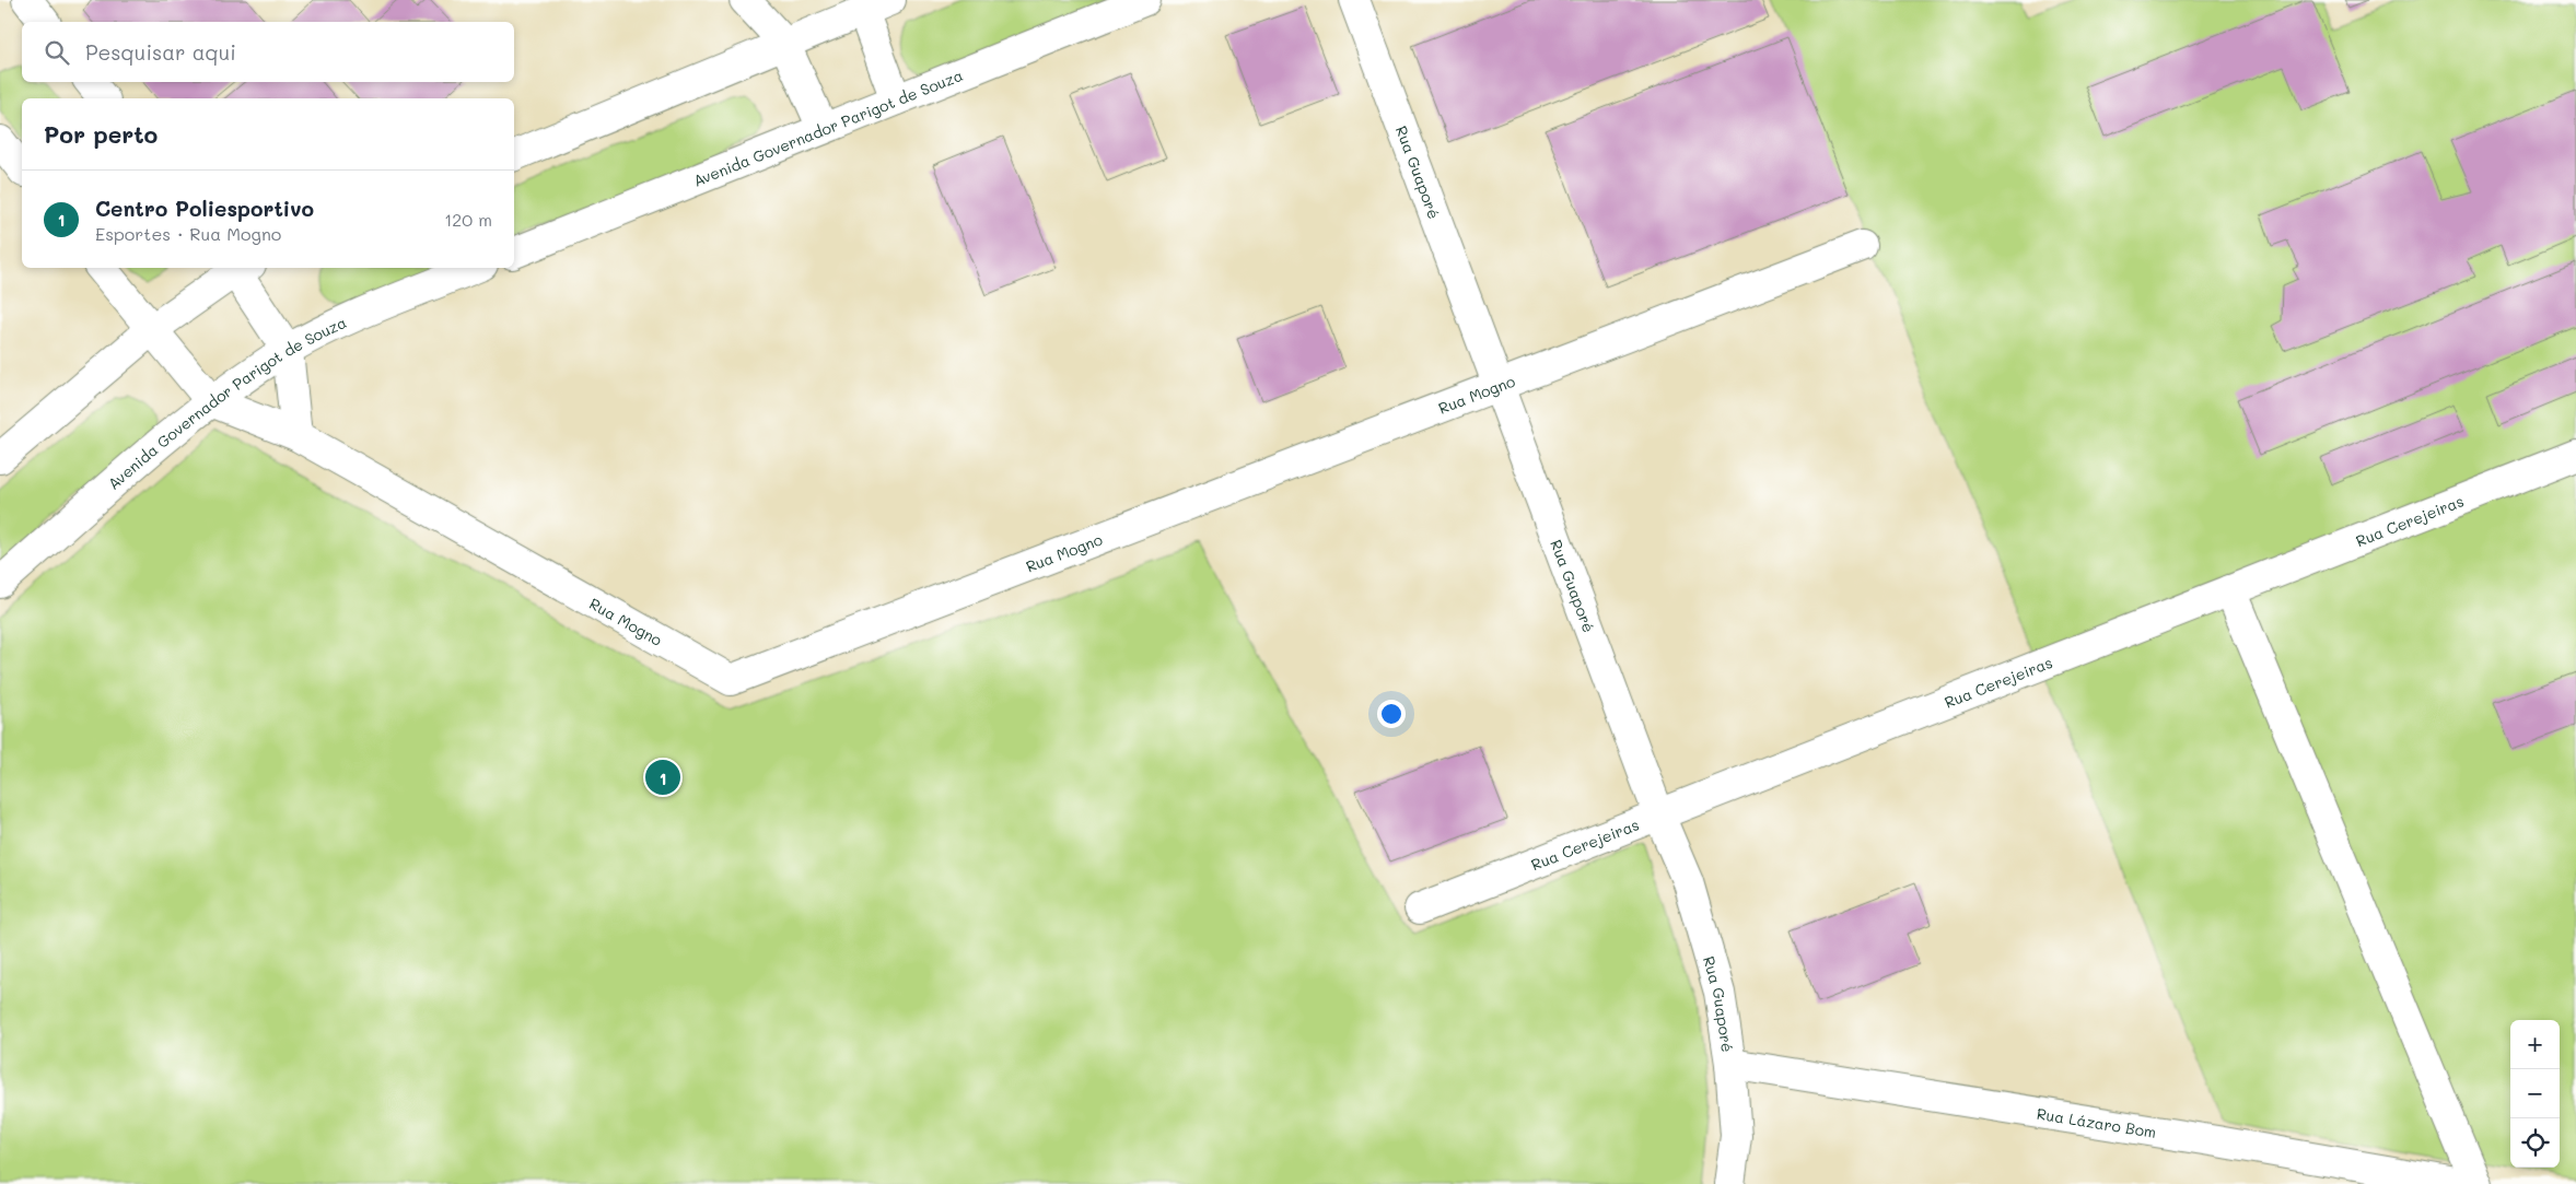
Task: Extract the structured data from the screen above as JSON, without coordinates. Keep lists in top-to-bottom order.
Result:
{
  "streets": {
    "street": [
      "Avenida Governador Parigot de Souza",
      "Rua Guaporé",
      "Rua Mogno",
      "Rua Cerejeiras",
      "Rua Lázaro Bom"
    ]
  },
  "crossings": [
    ["Avenida Governador Parigot de Souza", "Rua Mogno"],
    ["Rua Guaporé", "Rua Mogno"],
    ["Rua Guaporé", "Rua Cerejeiras"],
    ["Rua Guaporé", "Rua Lázaro Bom"]
  ],
  "page": {
    "search": "Pesquisar aqui",
    "heading": "Por perto",
    "list": [
      {
        "mark": "1",
        "name": "Centro Poliesportivo",
        "note": "Esportes · Rua Mogno",
        "value": "120 m"
      }
    ],
    "pins": "1",
    "map_buttons": ["+", "−"]
  }
}
